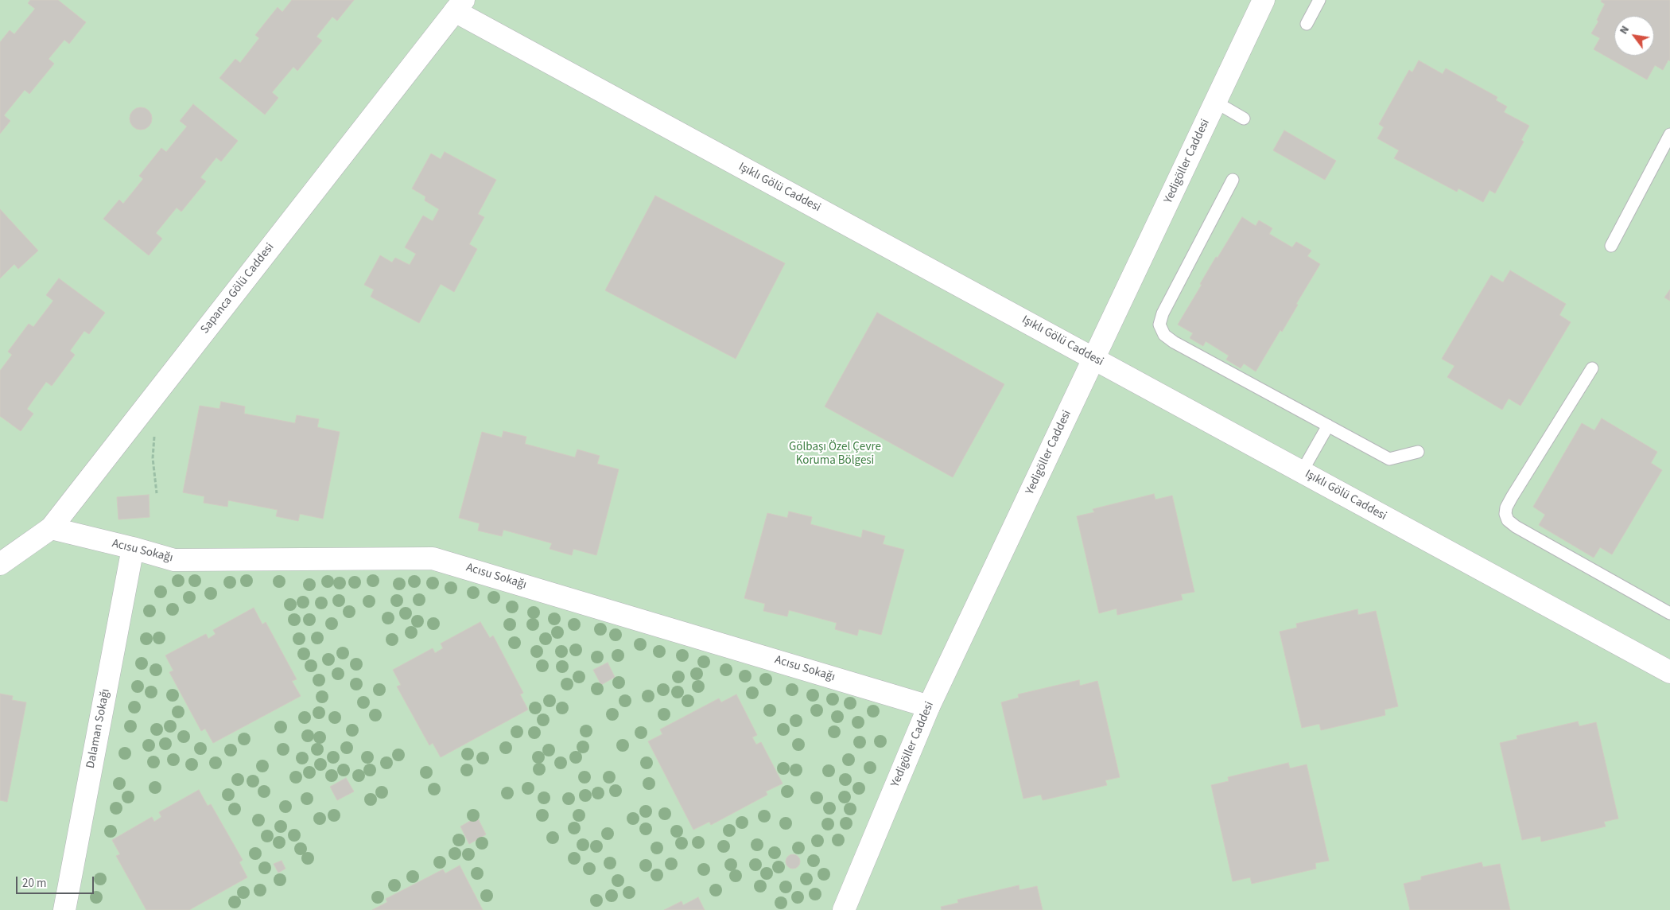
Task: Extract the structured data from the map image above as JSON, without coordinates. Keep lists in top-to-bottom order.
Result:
{
  "streets": {
    "street": [
      "Yedigöller Caddesi",
      "Işıklı Gölü Caddesi",
      "Sapanca Gölü Caddesi",
      "Acısu Sokağı",
      "Dalaman Sokağı"
    ]
  },
  "crossings": [
    ["Yedigöller Caddesi", "Işıklı Gölü Caddesi"],
    ["Yedigöller Caddesi", "Acısu Sokağı"],
    ["Işıklı Gölü Caddesi", "Sapanca Gölü Caddesi"],
    ["Sapanca Gölü Caddesi", "Acısu Sokağı"],
    ["Acısu Sokağı", "Dalaman Sokağı"]
  ],
  "parks": ["Gölbaşı Özel Çevre Koruma Bölgesi"],
  "scale_bar": "20 m",
  "north": "top left"
}
